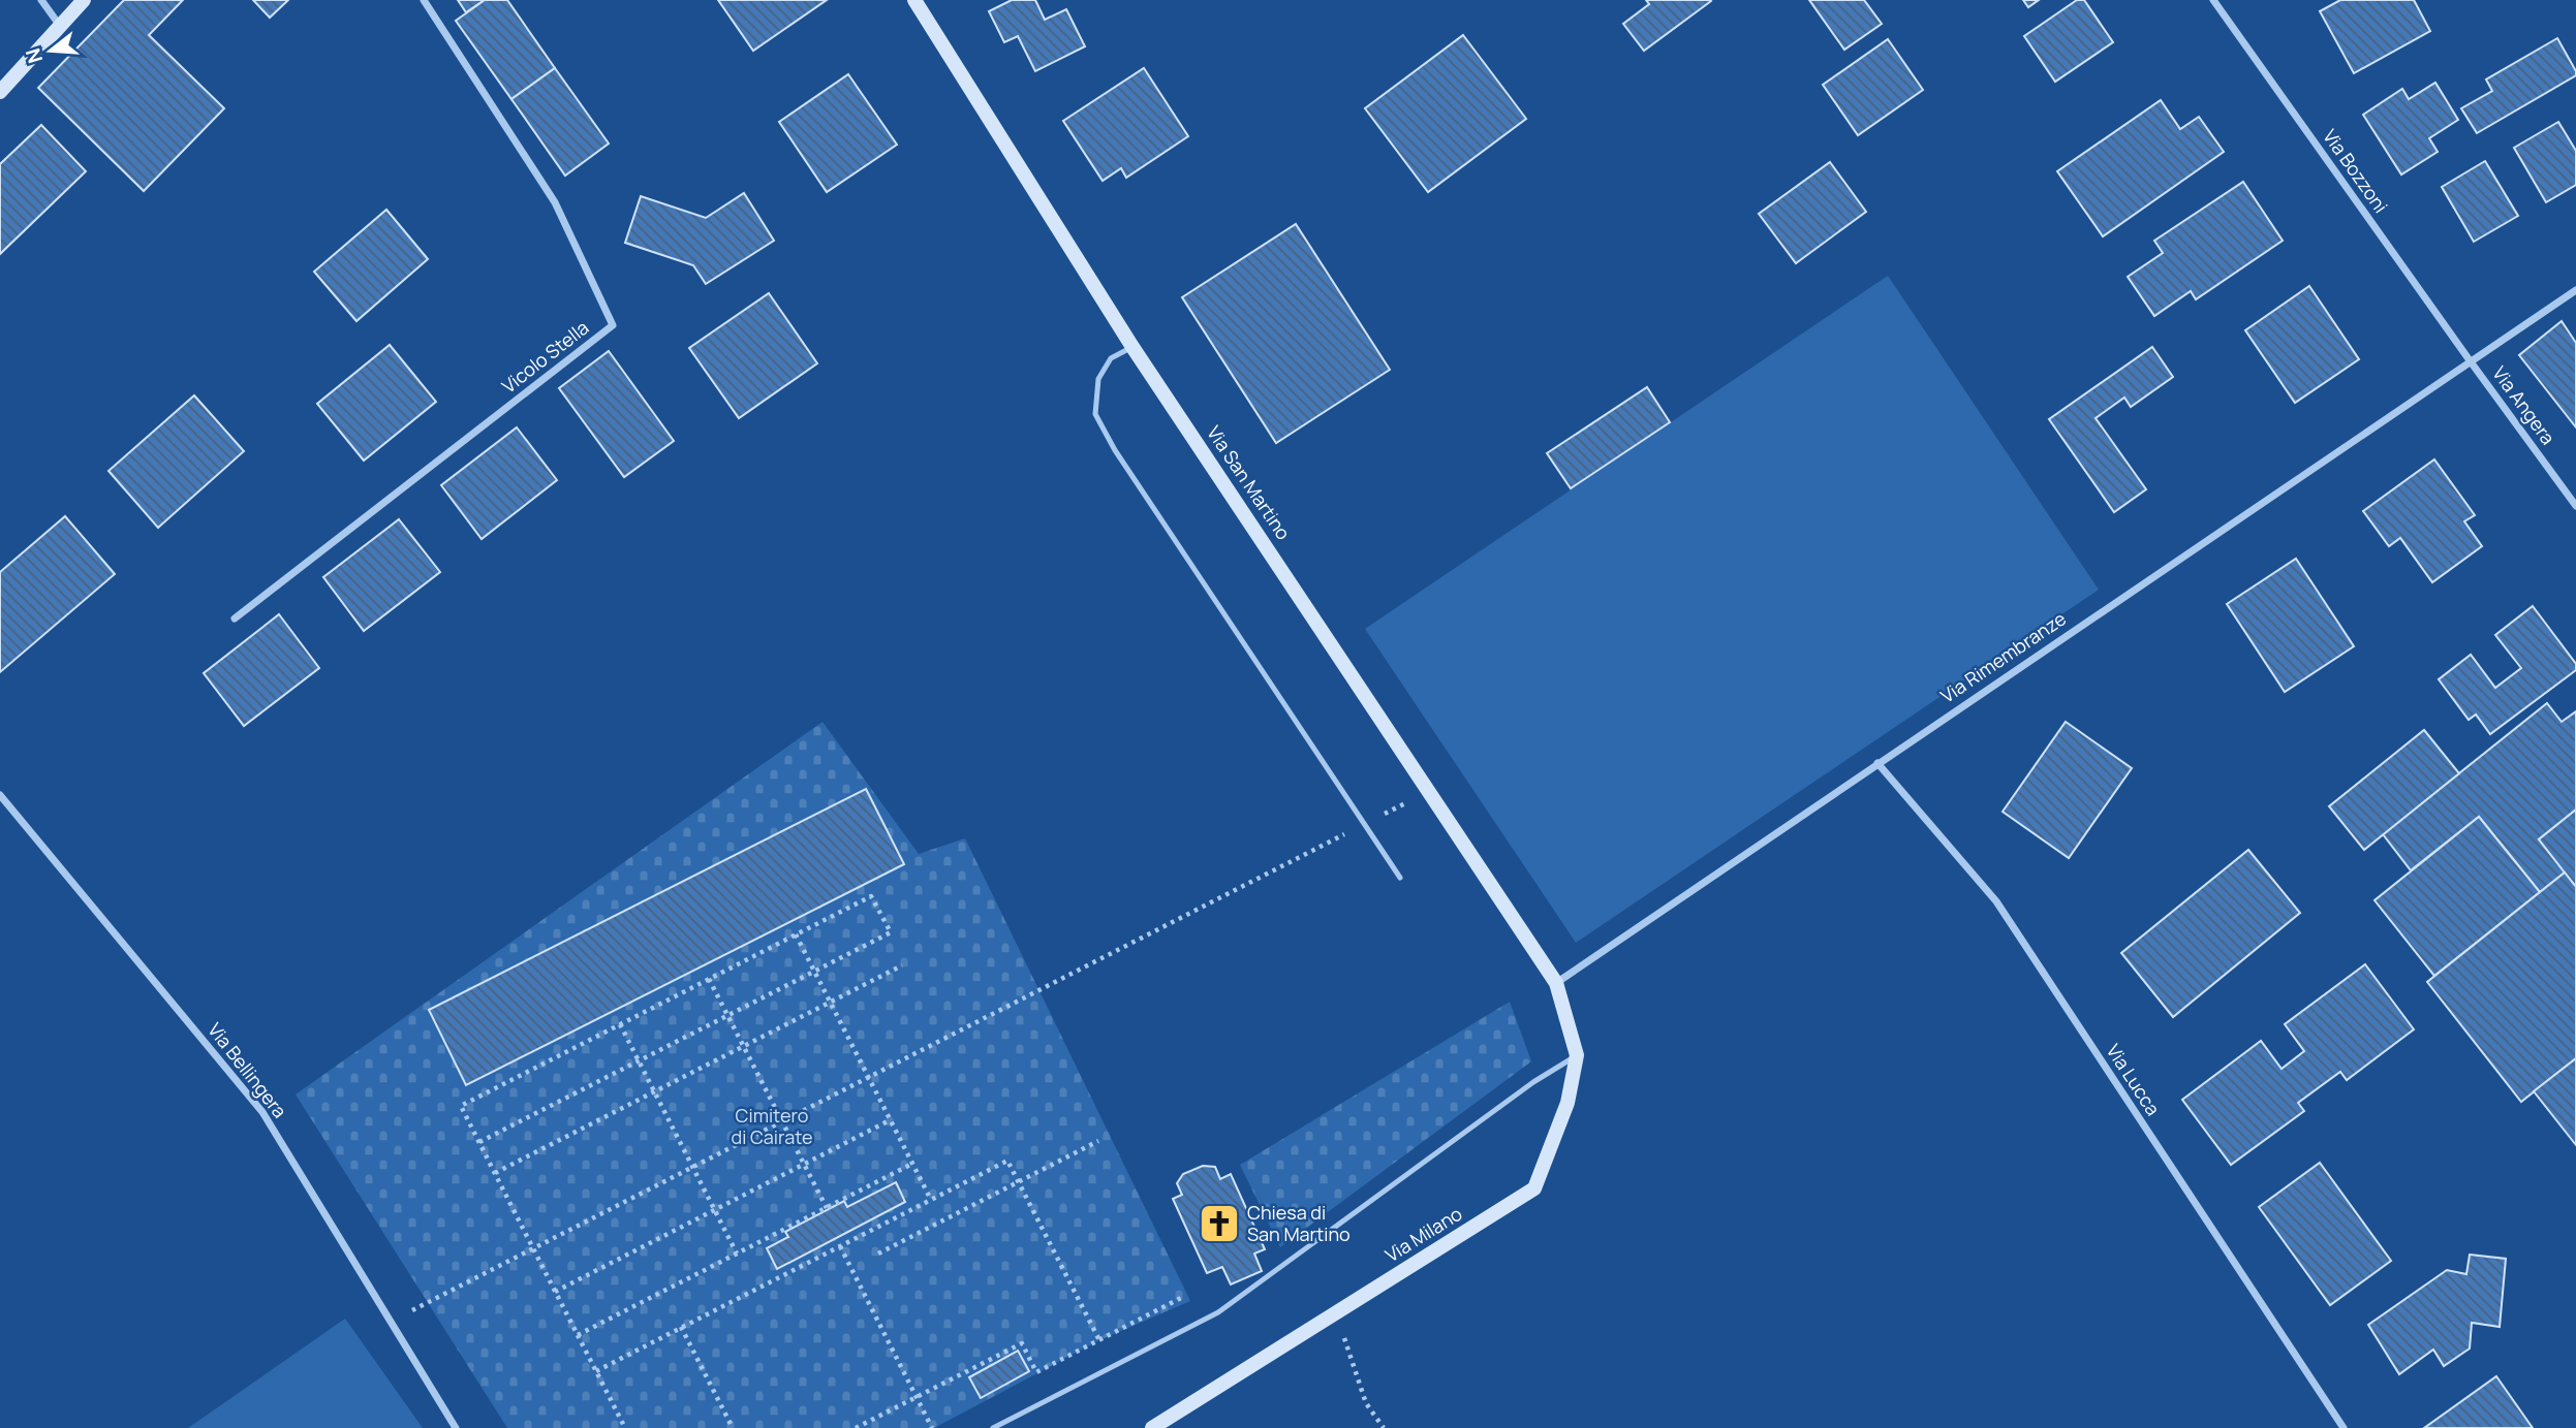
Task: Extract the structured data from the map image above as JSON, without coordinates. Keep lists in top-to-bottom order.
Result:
{
  "streets": {
    "street": [
      "Via Bozzoni",
      "Vicolo Stella",
      "Via Angera",
      "Via San Martino",
      "Via Rimembranze",
      "Via Bellingera",
      "Via Lucca",
      "Via Milano"
    ]
  },
  "crossings": [
    ["Via Bozzoni", "Via Angera"],
    ["Via Bozzoni", "Via Rimembranze"],
    ["Via Angera", "Via Rimembranze"],
    ["Via San Martino", "Via Rimembranze"],
    ["Via San Martino", "Via Milano"],
    ["Via Rimembranze", "Via Lucca"],
    ["Via Rimembranze", "Via Milano"]
  ],
  "parks": ["Cimitero di Cairate"],
  "places": {
    "church": ["Chiesa di San Martino"]
  },
  "north": "left"
}
